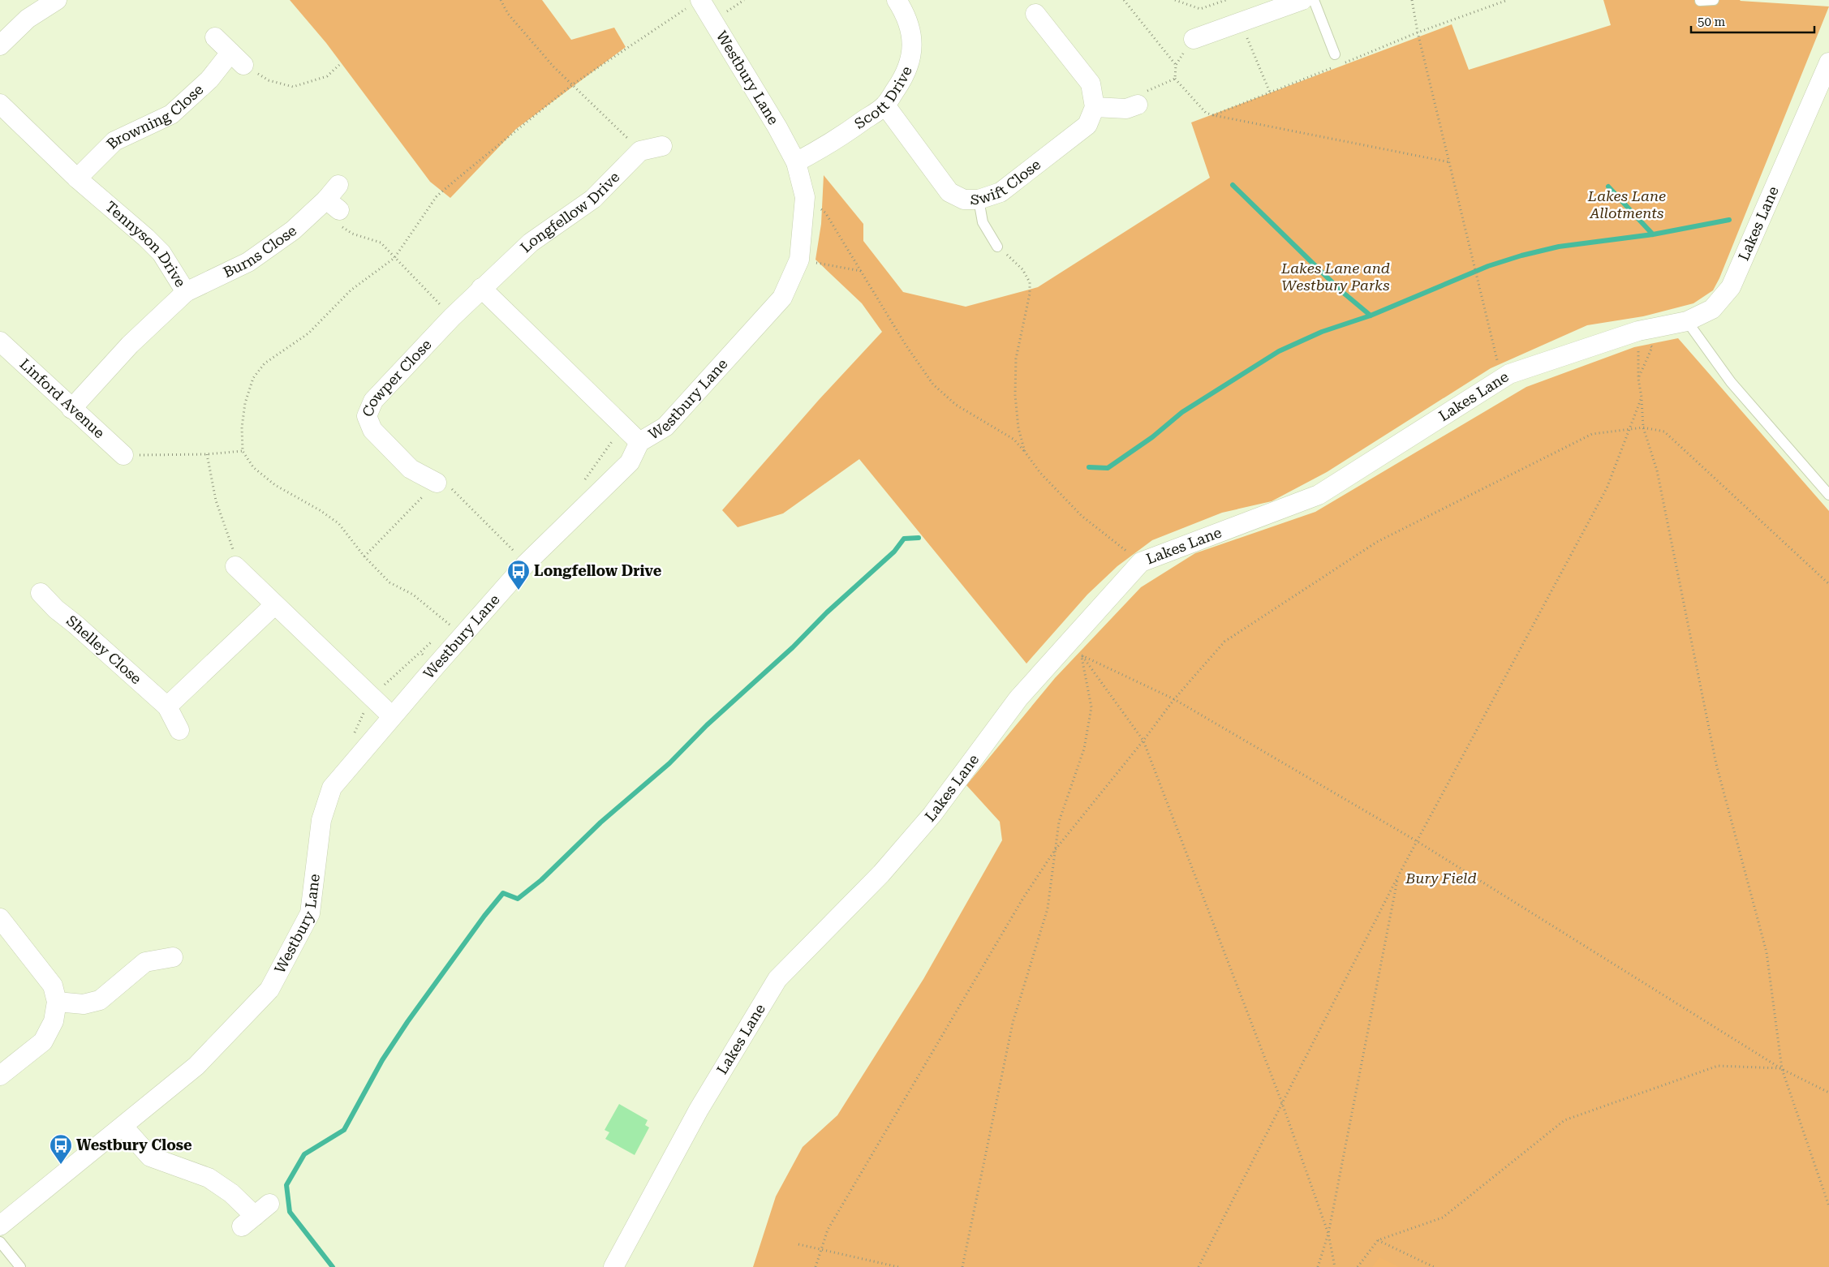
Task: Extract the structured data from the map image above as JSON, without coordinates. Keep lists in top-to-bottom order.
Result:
{
  "streets": {
    "street": [
      "Westbury Lane",
      "Scott Drive",
      "Browning Close",
      "Swift Close",
      "Longfellow Drive",
      "Lakes Lane",
      "Tennyson Drive",
      "Burns Close",
      "Cowper Close",
      "Linford Avenue",
      "Shelley Close"
    ]
  },
  "crossings": [
    ["Westbury Lane", "Scott Drive"],
    ["Scott Drive", "Swift Close"],
    ["Browning Close", "Tennyson Drive"],
    ["Longfellow Drive", "Cowper Close"],
    ["Tennyson Drive", "Burns Close"],
    ["Tennyson Drive", "Linford Avenue"]
  ],
  "parks": ["Lakes Lane Allotments", "Lakes Lane and Westbury Parks", "Bury Field"],
  "places": {
    "bus stop": ["Longfellow Drive", "Westbury Close"]
  },
  "scale_bar": "50 m"
}
